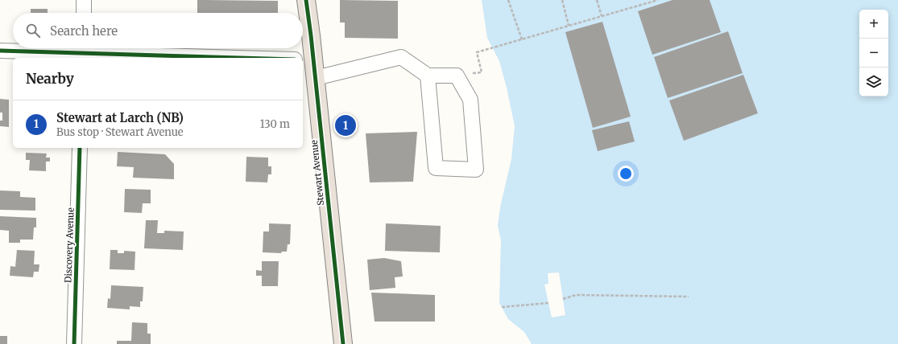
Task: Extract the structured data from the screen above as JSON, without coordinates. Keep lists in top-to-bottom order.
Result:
{
  "streets": {
    "highway": ["Stewart Avenue"],
    "street": ["Discovery Avenue"]
  },
  "page": {
    "map_buttons": ["+", "−"],
    "search": "Search here",
    "heading": "Nearby",
    "list": [
      {
        "mark": "1",
        "name": "Stewart at Larch (NB)",
        "note": "Bus stop · Stewart Avenue",
        "value": "130 m"
      }
    ],
    "pins": "1"
  }
}
